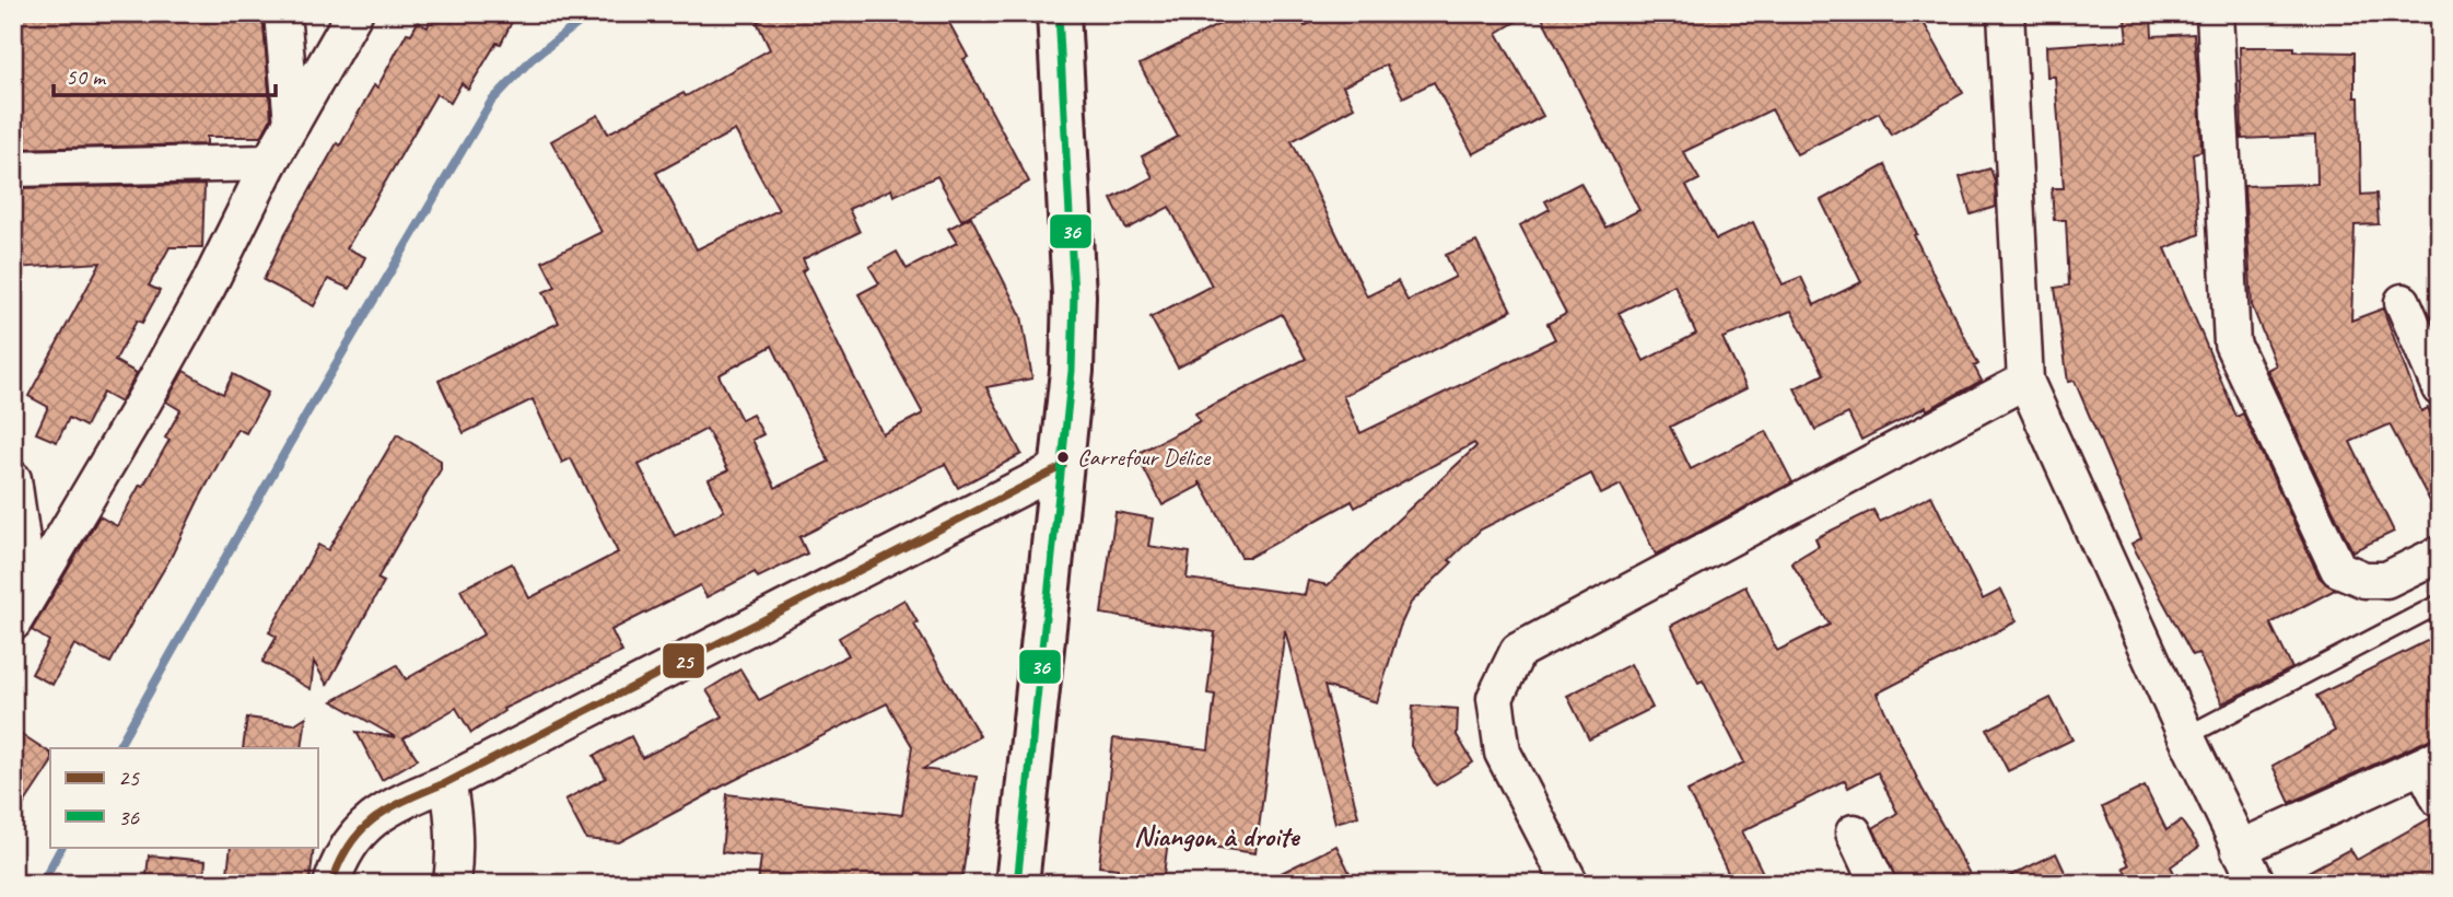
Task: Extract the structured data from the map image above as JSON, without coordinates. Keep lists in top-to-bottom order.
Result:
{
  "districts": ["Niangon à droite"],
  "places": ["Carrefour Délice"],
  "lines": ["transit line 36", "transit line 25"],
  "legend": ["25", "36"],
  "scale_bar": "50 m"
}
